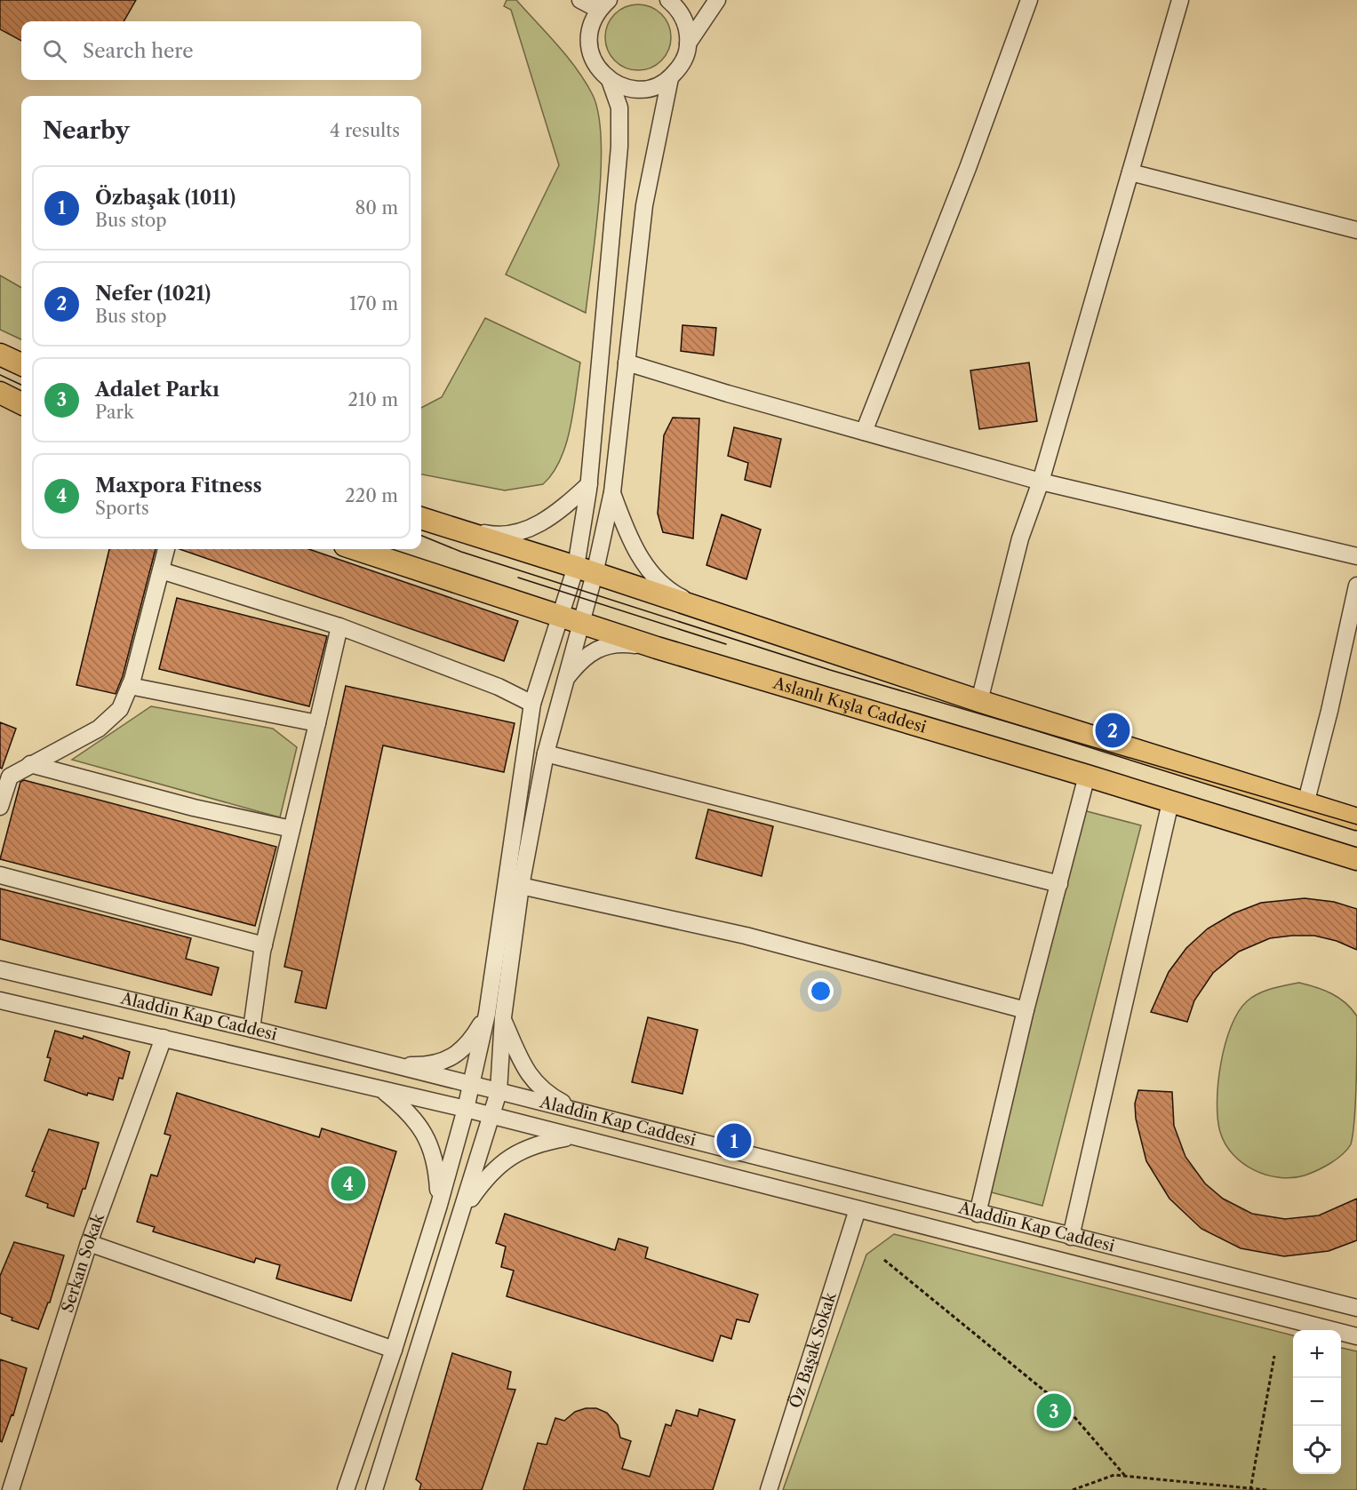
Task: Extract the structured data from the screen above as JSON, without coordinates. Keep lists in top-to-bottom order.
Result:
{
  "streets": {
    "main road": ["Aslanlı Kışla Caddesi"],
    "street": ["Aladdin Kap Caddesi", "Serkan Sokak", "Öz Başak Sokak"]
  },
  "crossings": [
    ["Aladdin Kap Caddesi", "Serkan Sokak"],
    ["Aladdin Kap Caddesi", "Öz Başak Sokak"]
  ],
  "page": {
    "search": "Search here",
    "heading": ["Nearby", "4 results"],
    "list": [
      {
        "mark": "1",
        "name": "Özbaşak (1011)",
        "note": "Bus stop",
        "value": "80 m"
      },
      {
        "mark": "2",
        "name": "Nefer (1021)",
        "note": "Bus stop",
        "value": "170 m"
      },
      {
        "mark": "3",
        "name": "Adalet Parkı",
        "note": "Park",
        "value": "210 m"
      },
      {
        "mark": "4",
        "name": "Maxpora Fitness",
        "note": "Sports",
        "value": "220 m"
      }
    ],
    "pins": [
      "2",
      "1",
      "4",
      "3"
    ],
    "map_buttons": ["+", "−"]
  }
}
